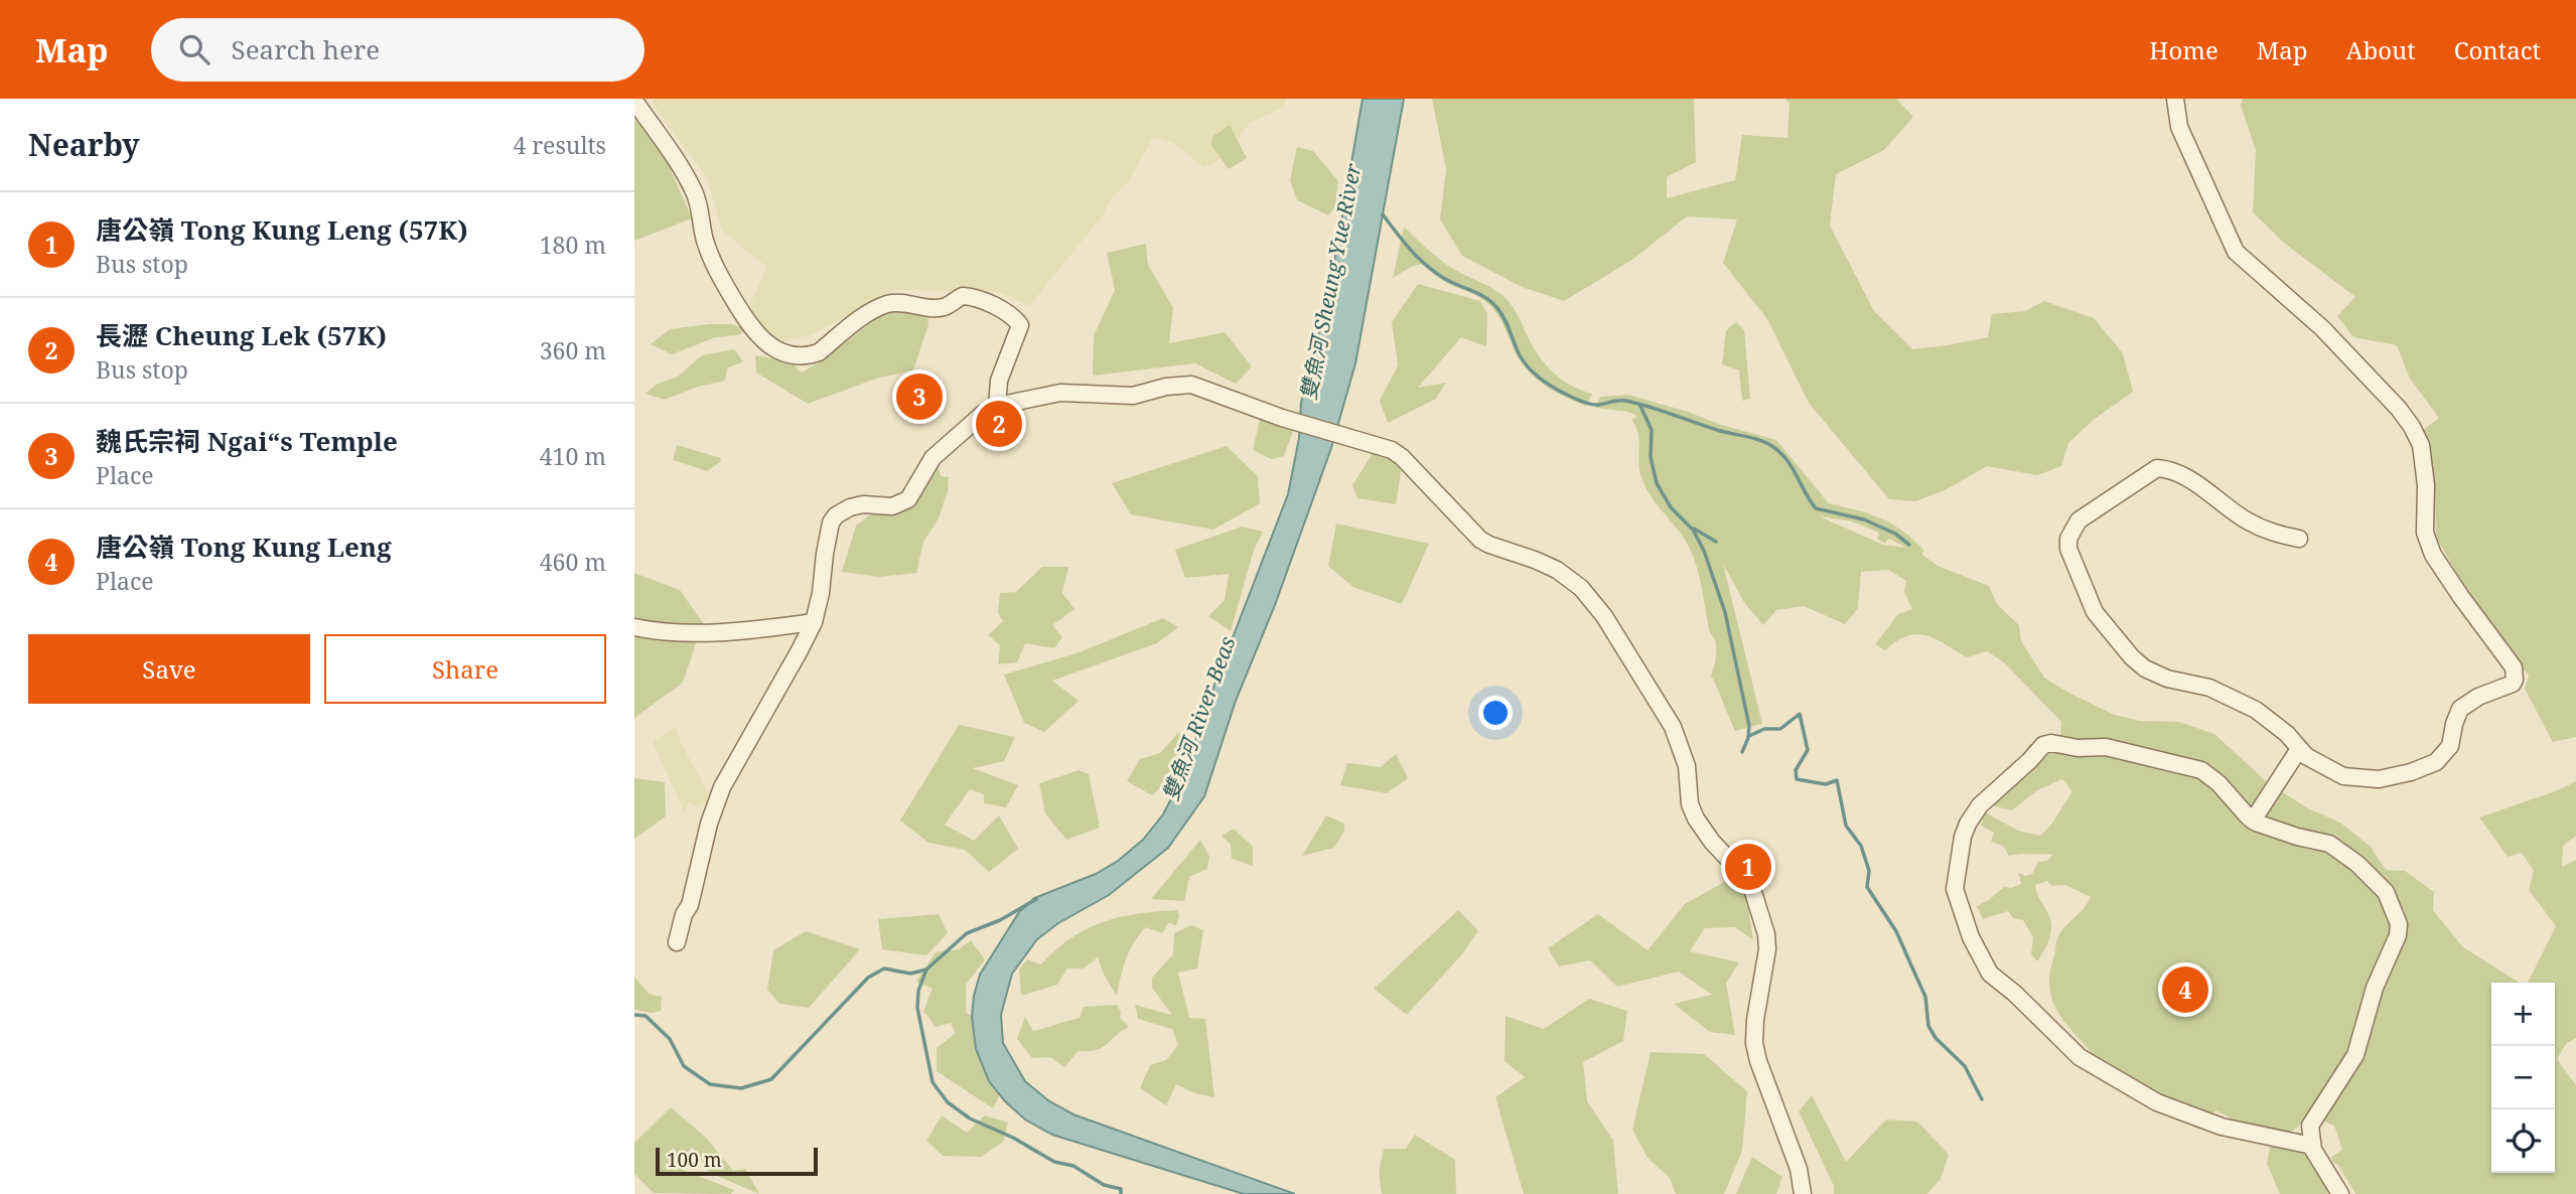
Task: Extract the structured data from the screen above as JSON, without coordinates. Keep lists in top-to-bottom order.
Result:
{
  "water": ["雙魚河 Sheung Yue River", "雙魚河 River Beas"],
  "scale_bar": "100 m",
  "page": {
    "header": "Map",
    "search": "Search here",
    "nav": [
      "Home",
      "Map",
      "About",
      "Contact"
    ],
    "heading": ["Nearby", "4 results"],
    "list": [
      {
        "mark": "1",
        "name": "唐公嶺 Tong Kung Leng (57K)",
        "note": "Bus stop",
        "value": "180 m"
      },
      {
        "mark": "2",
        "name": "長瀝 Cheung Lek (57K)",
        "note": "Bus stop",
        "value": "360 m"
      },
      {
        "mark": "3",
        "name": "魏氏宗祠 Ngai“s Temple",
        "note": "Place",
        "value": "410 m"
      },
      {
        "mark": "4",
        "name": "唐公嶺 Tong Kung Leng",
        "note": "Place",
        "value": "460 m"
      }
    ],
    "pins": [
      "3",
      "2",
      "1",
      "4"
    ],
    "buttons": ["Save", "Share"],
    "map_buttons": ["+", "−"],
    "scale": "100 m"
  }
}
